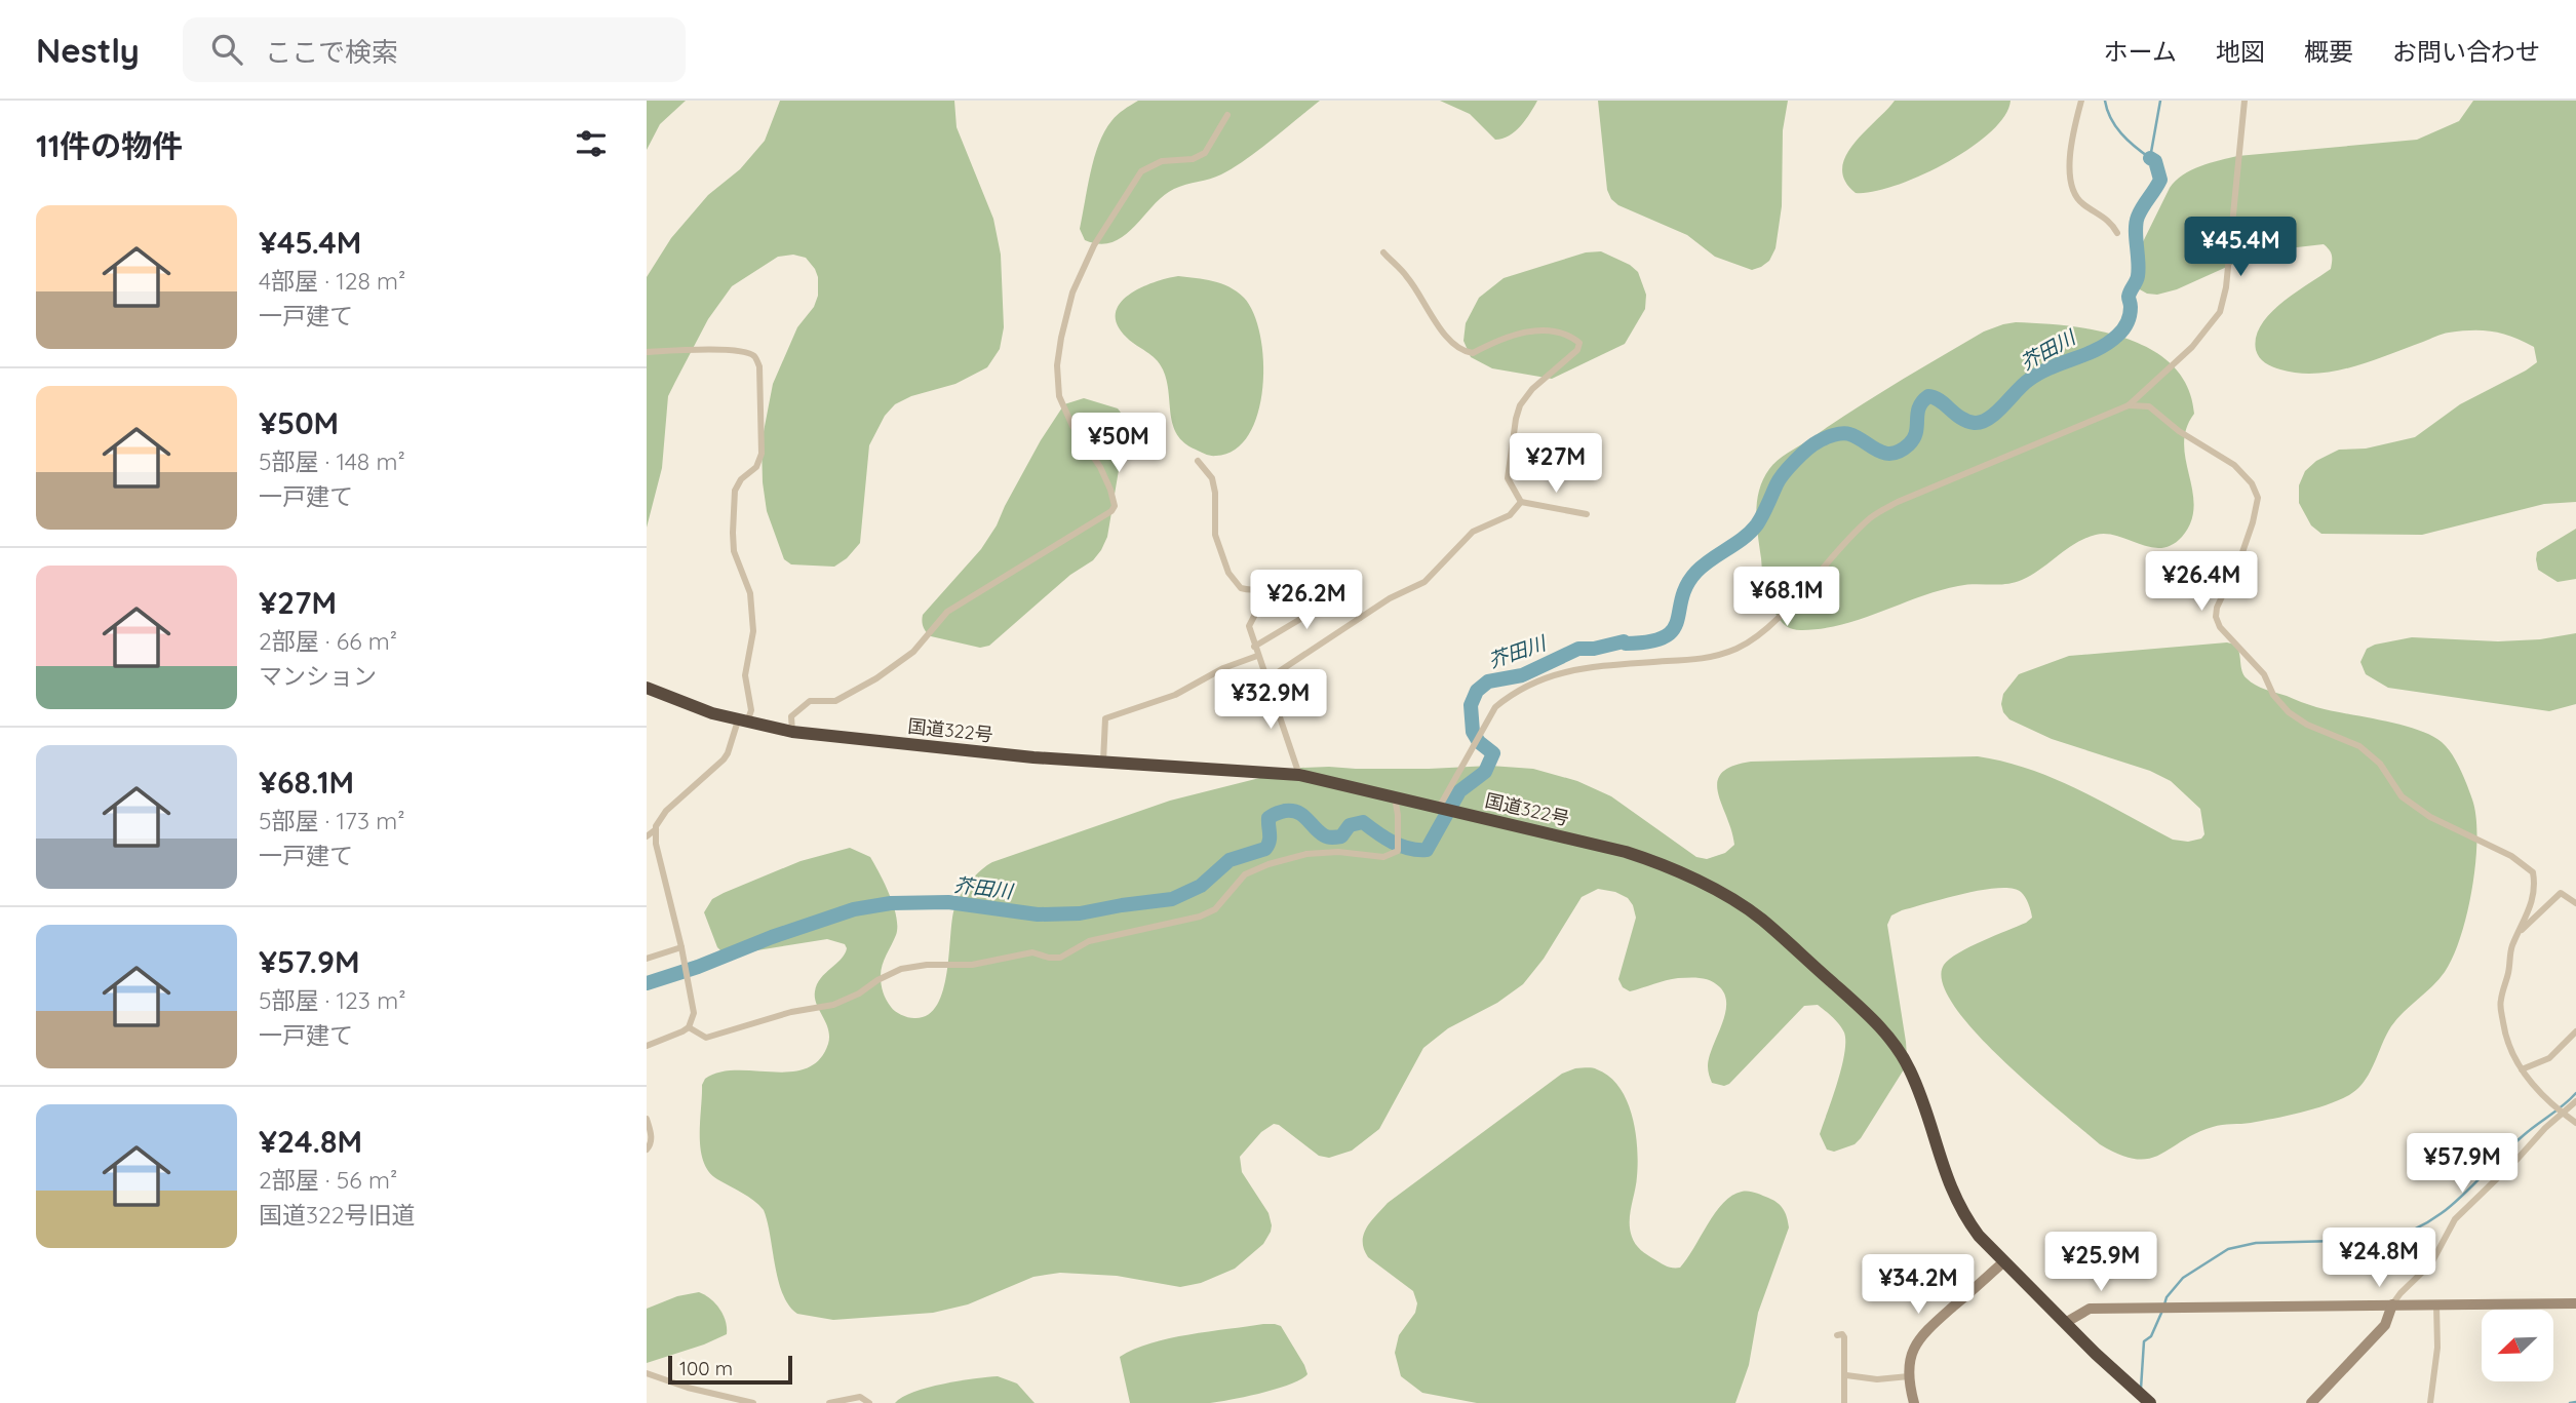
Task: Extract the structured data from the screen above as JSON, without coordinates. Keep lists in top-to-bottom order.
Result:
{
  "streets": {
    "highway": ["国道322号"]
  },
  "water": ["芥田川"],
  "scale_bar": "100 m",
  "north": "bottom left",
  "page": {
    "header": "Nestly",
    "search": "ここで検索",
    "nav": [
      "ホーム",
      "地図",
      "概要",
      "お問い合わせ"
    ],
    "heading": "11件の物件",
    "list": [
      {
        "name": "¥45.4M",
        "note": "4部屋 · 128 m² · 一戸建て"
      },
      {
        "name": "¥50M",
        "note": "5部屋 · 148 m² · 一戸建て"
      },
      {
        "name": "¥27M",
        "note": "2部屋 · 66 m² · マンション"
      },
      {
        "name": "¥68.1M",
        "note": "5部屋 · 173 m² · 一戸建て"
      },
      {
        "name": "¥57.9M",
        "note": "5部屋 · 123 m² · 一戸建て"
      },
      {
        "name": "¥24.8M",
        "note": "2部屋 · 56 m² · 国道322号旧道"
      }
    ],
    "price": [
      "¥45.4M",
      "¥50M",
      "¥27M",
      "¥26.4M",
      "¥68.1M",
      "¥26.2M",
      "¥32.9M",
      "¥57.9M",
      "¥24.8M",
      "¥25.9M",
      "¥34.2M"
    ],
    "scale": "100 m"
  }
}
